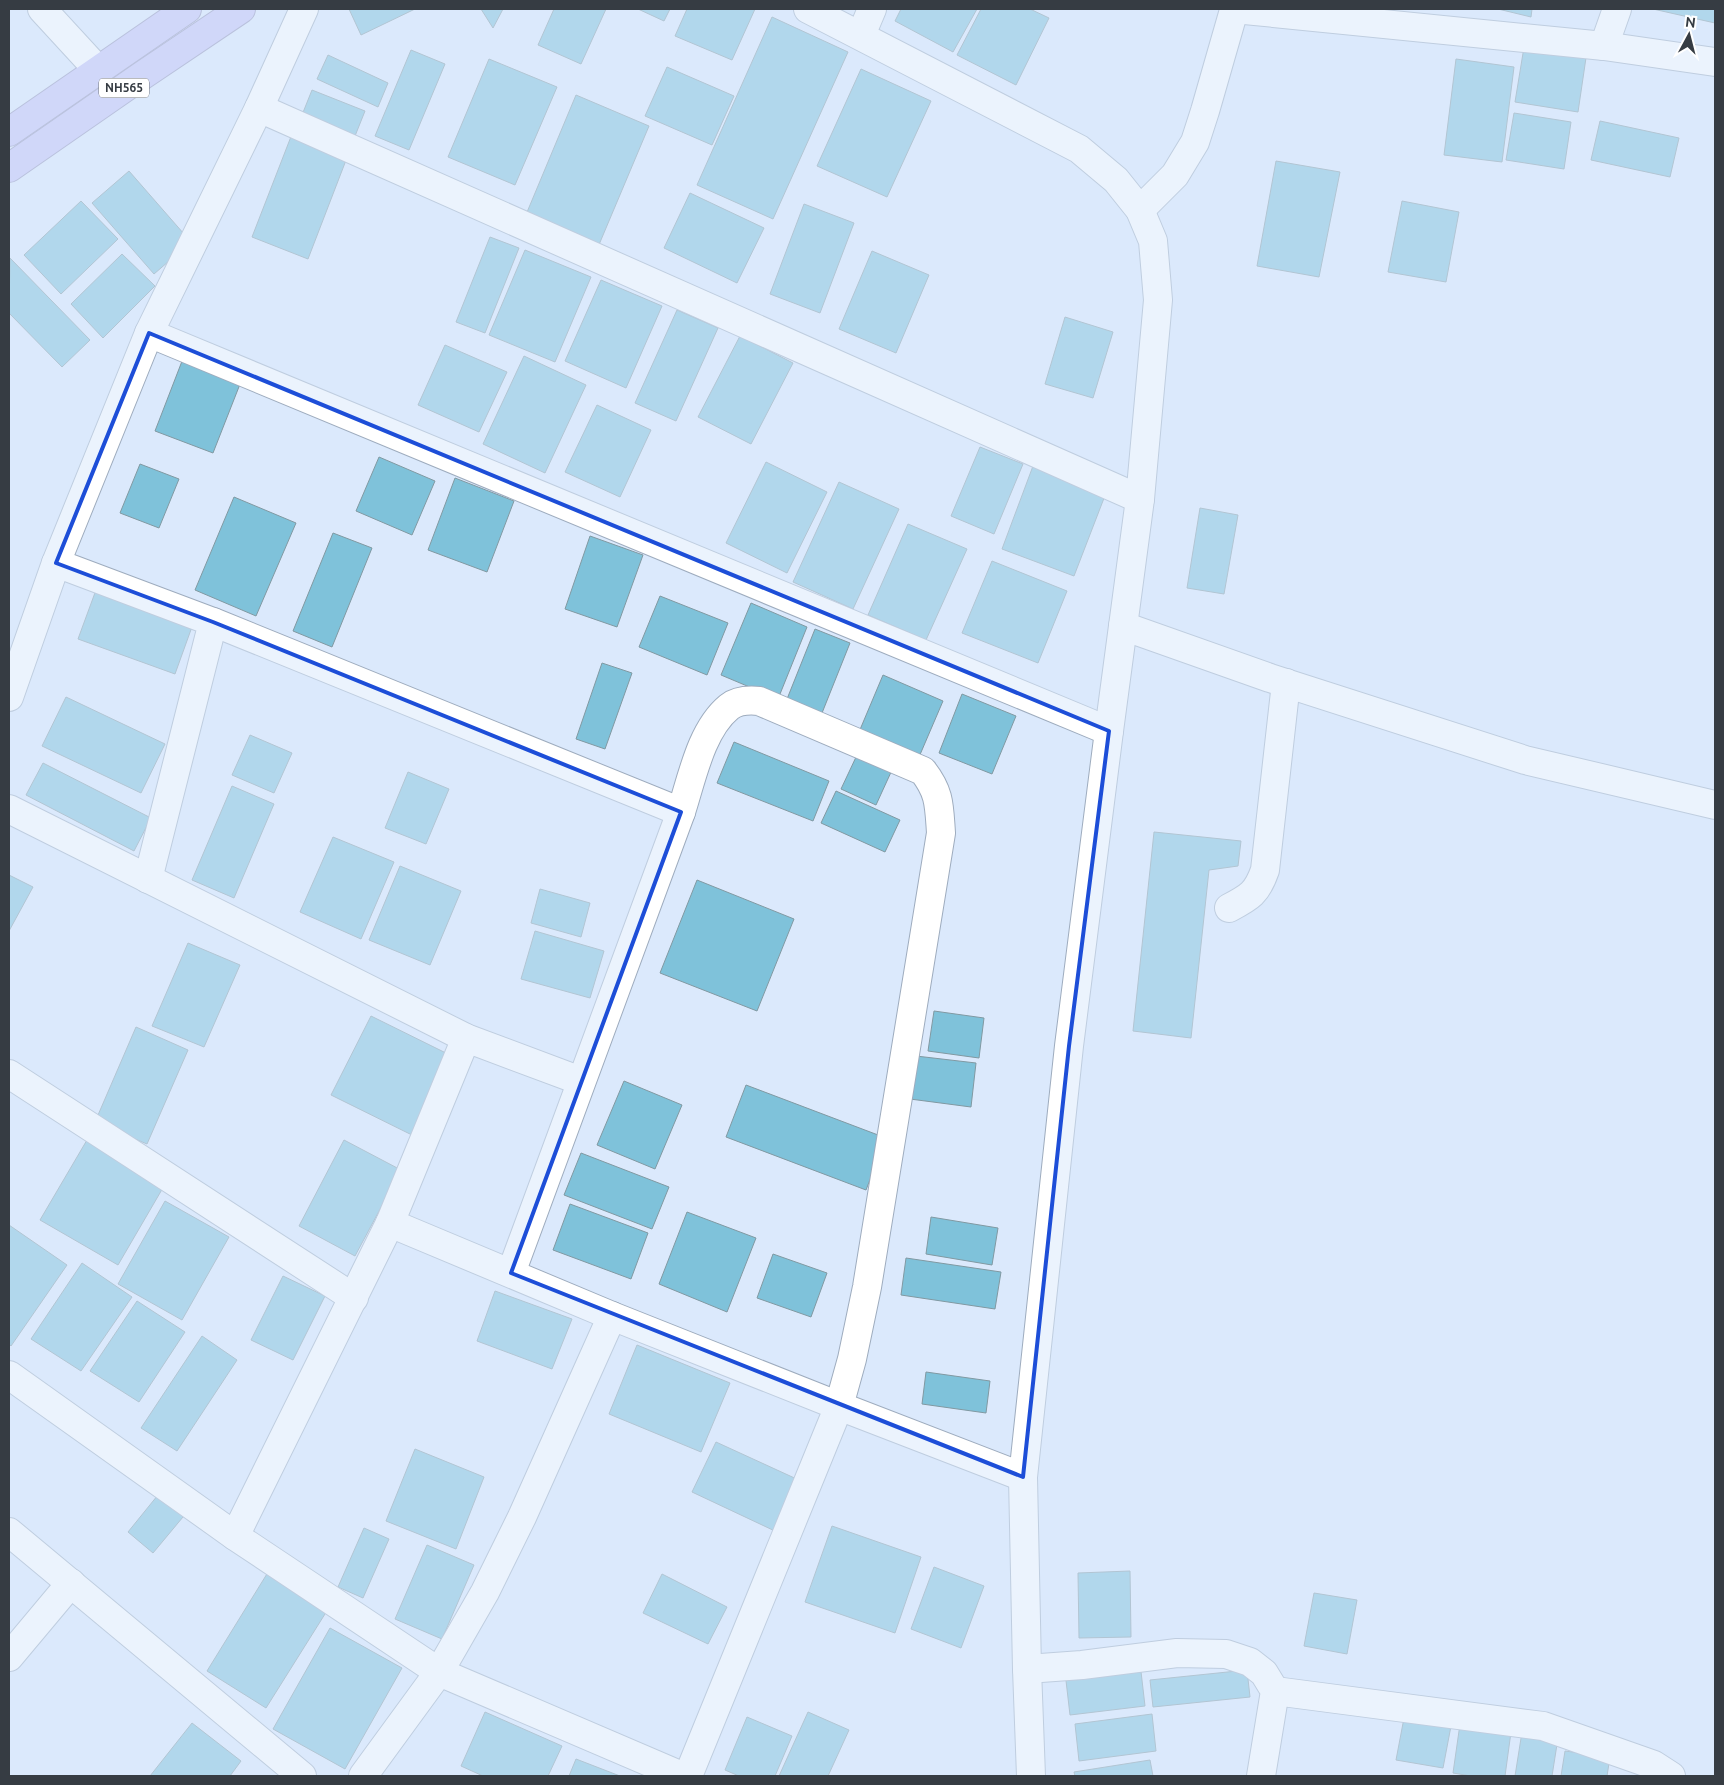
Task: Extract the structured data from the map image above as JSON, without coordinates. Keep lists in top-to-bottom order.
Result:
{
  "streets": {
    "highway": ["NH565"]
  },
  "north": "top"
}
